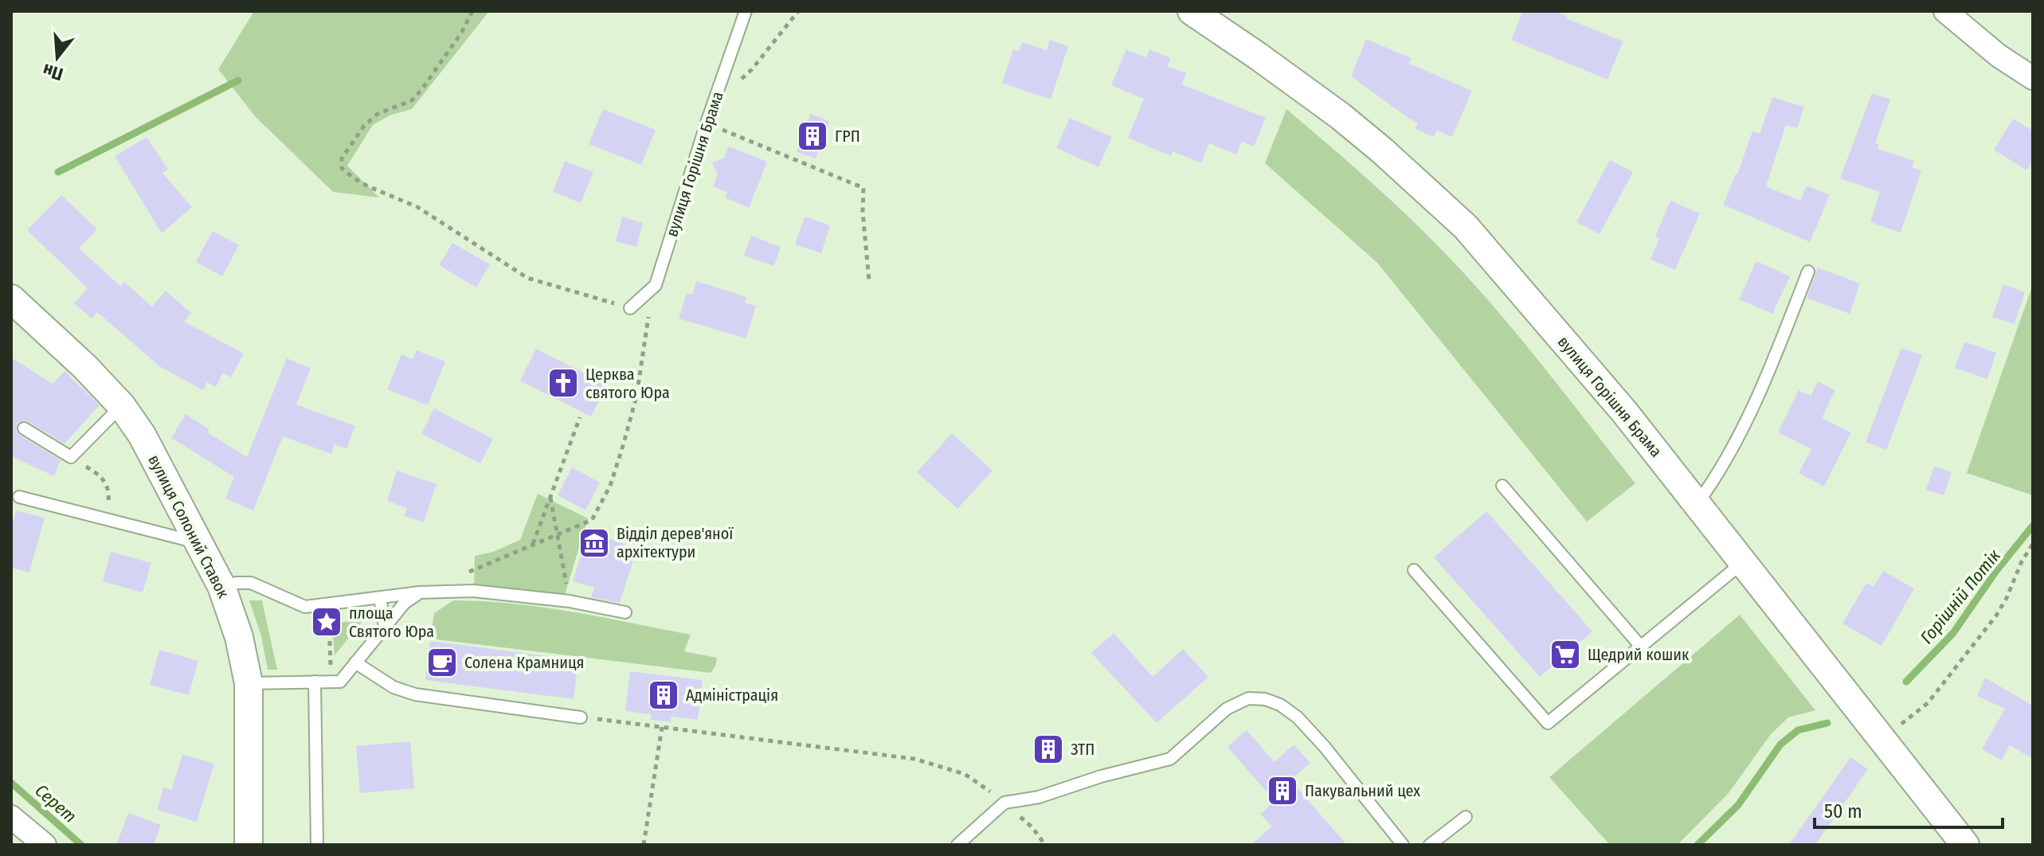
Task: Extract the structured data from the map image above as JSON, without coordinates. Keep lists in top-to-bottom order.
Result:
{
  "streets": {
    "street": ["вулиця Горішня Брама", "вулиця Солоний Ставок"]
  },
  "water": ["Горішній Потік", "Серет"],
  "places": {
    "building": [
      "ГРП",
      "Адміністрація",
      "ЗТП",
      "Пакувальний цех"
    ],
    "church": ["Церква святого Юра"],
    "museum": ["Відділ дерев'яної архітектури"],
    "place": ["площа Святого Юра"],
    "supermarket": ["Щедрий кошик"],
    "cafe": ["Солена Крамниця"]
  },
  "scale_bar": "50 m",
  "north": "bottom"
}
